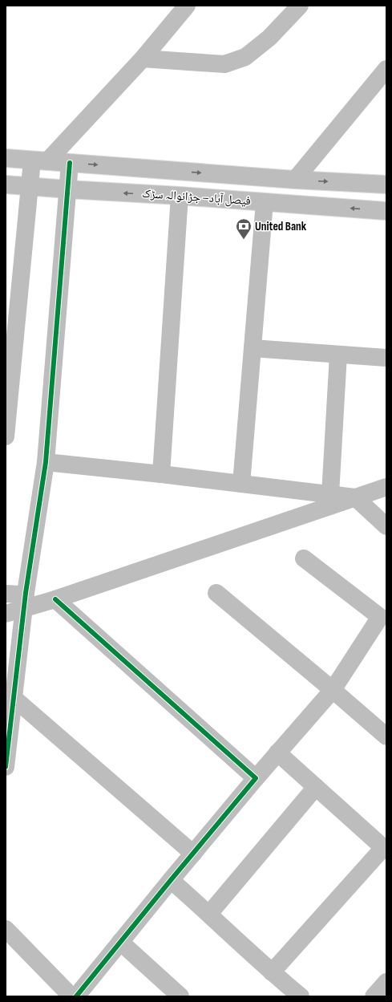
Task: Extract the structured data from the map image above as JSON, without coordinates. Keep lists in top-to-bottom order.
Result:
{
  "streets": {
    "street": ["فیصل آباد– جڑانوالہ سڑک"]
  },
  "places": {
    "bank": ["United Bank"]
  }
}
